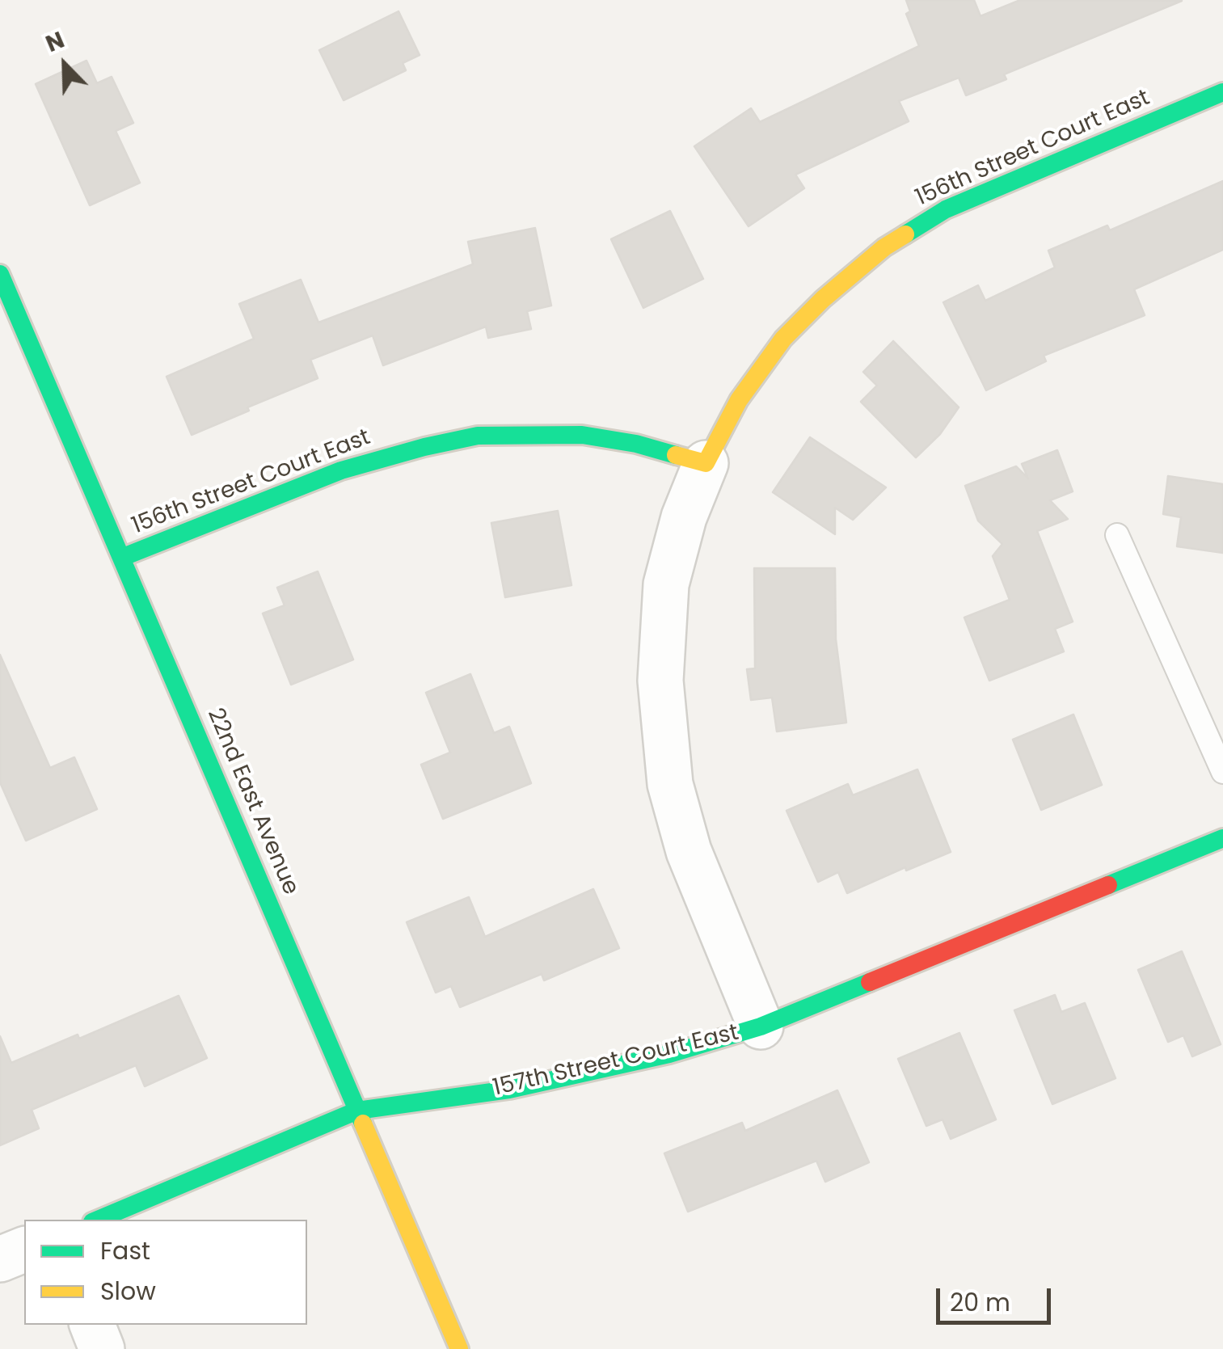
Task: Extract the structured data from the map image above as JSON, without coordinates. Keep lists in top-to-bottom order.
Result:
{
  "streets": {
    "street": ["156th Street Court East", "22nd East Avenue", "157th Street Court East"]
  },
  "crossings": [
    ["156th Street Court East", "22nd East Avenue"],
    ["22nd East Avenue", "157th Street Court East"]
  ],
  "legend": ["Fast", "Slow"],
  "scale_bar": "20 m",
  "north": "top left"
}
